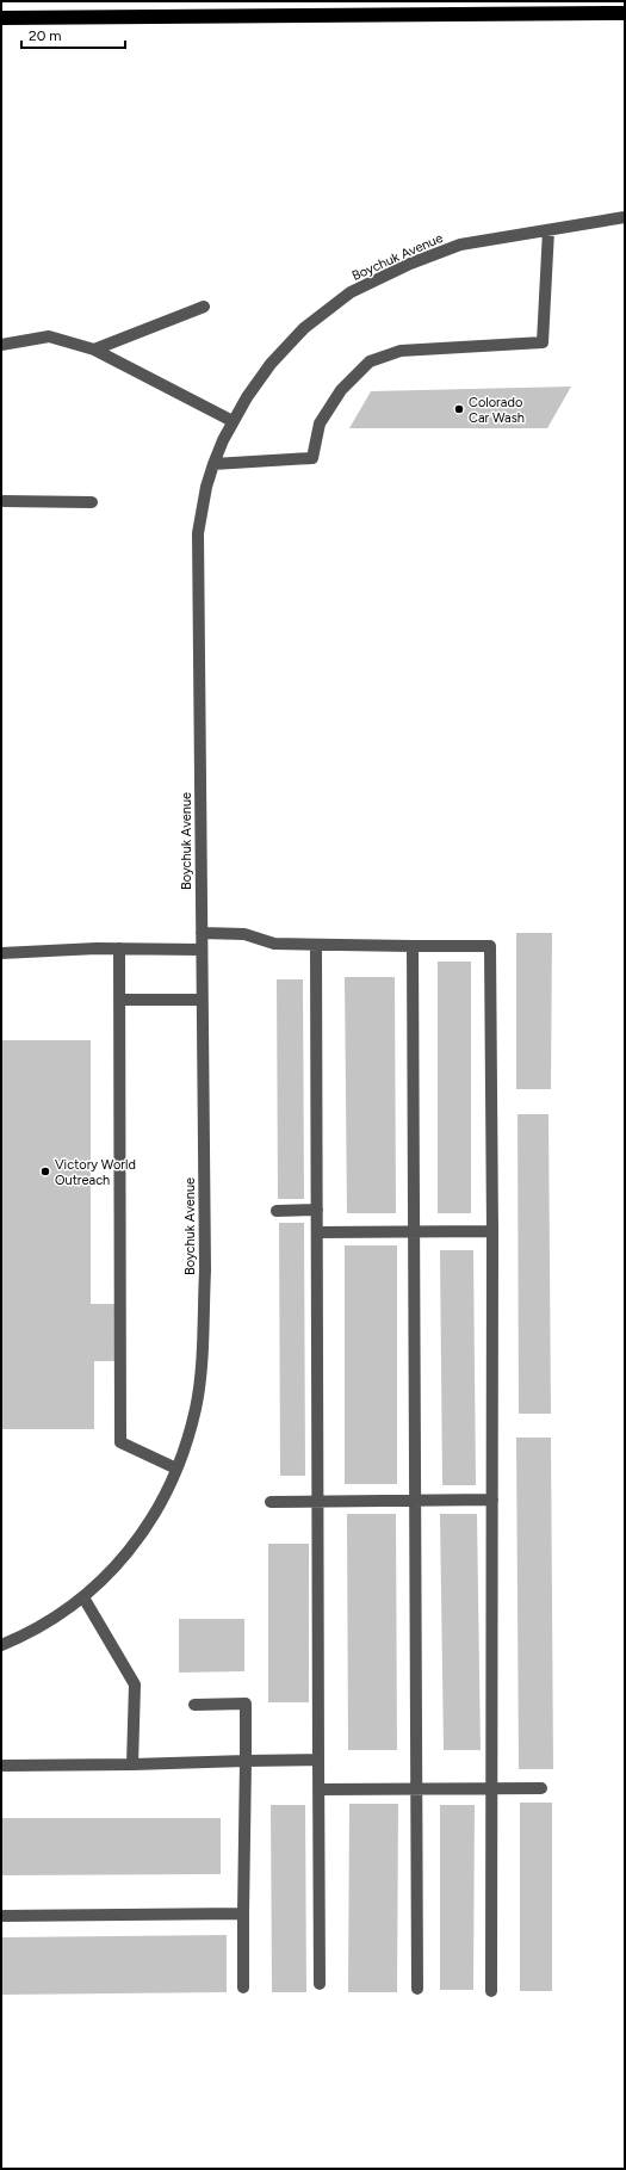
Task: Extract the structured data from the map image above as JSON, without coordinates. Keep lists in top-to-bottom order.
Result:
{
  "streets": {
    "street": ["Boychuk Avenue"]
  },
  "places": ["Colorado Car Wash", "Victory World Outreach"],
  "scale_bar": "20 m"
}
